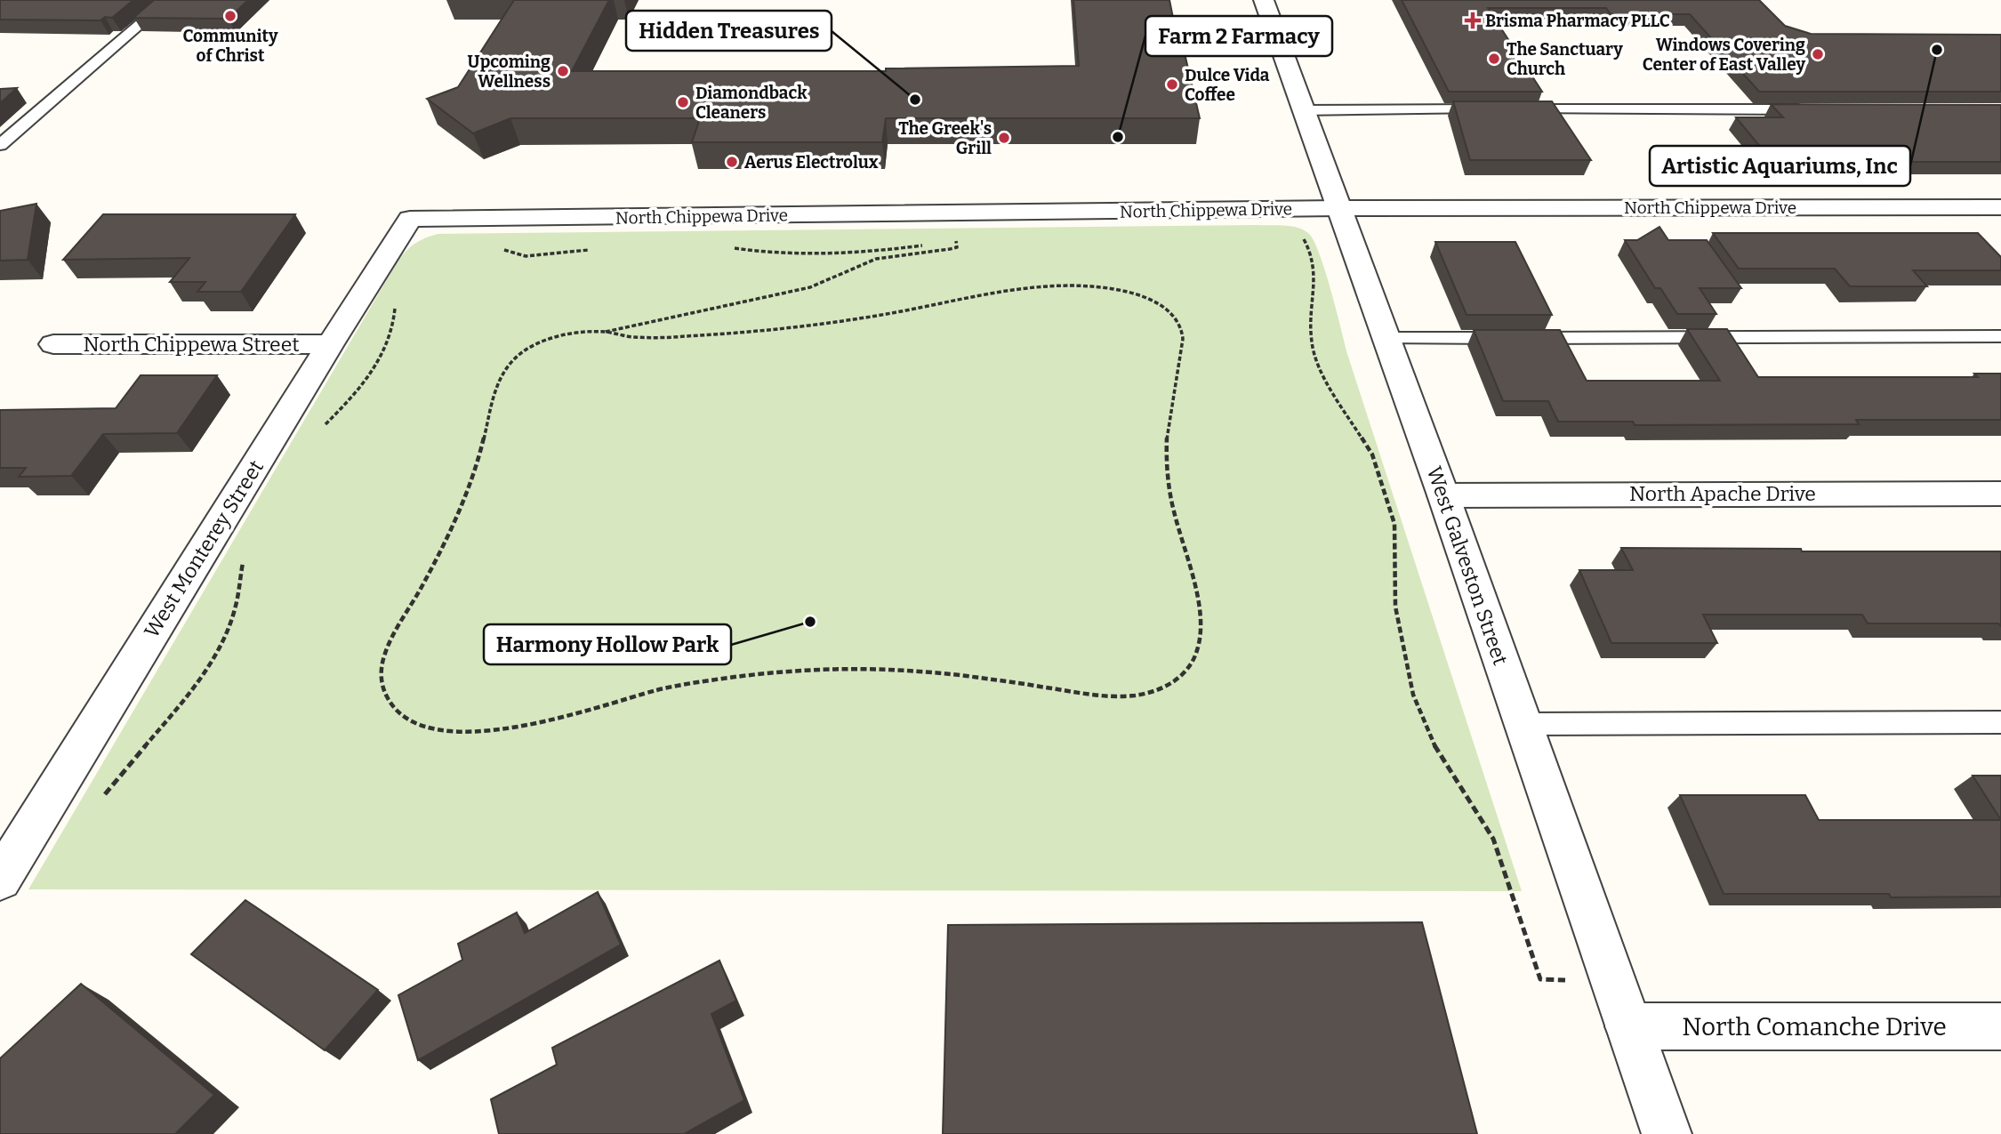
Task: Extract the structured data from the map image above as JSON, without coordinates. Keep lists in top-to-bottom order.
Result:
{
  "streets": {
    "street": [
      "North Chippewa Drive",
      "North Chippewa Street",
      "North Apache Drive",
      "West Monterey Street",
      "West Galveston Street",
      "North Comanche Drive"
    ]
  },
  "crossings": [
    ["North Chippewa Drive", "West Monterey Street"],
    ["North Chippewa Drive", "West Galveston Street"],
    ["North Chippewa Street", "West Monterey Street"],
    ["North Apache Drive", "West Galveston Street"],
    ["West Galveston Street", "North Comanche Drive"]
  ],
  "places": {
    "other": [
      "Community of Christ",
      "Artistic Aquariums, Inc",
      "Windows Covering Center of East Valley",
      "The Sanctuary Church",
      "Upcoming Wellness",
      "Dulce Vida Coffee",
      "Hidden Treasures",
      "Diamondback Cleaners",
      "Farm 2 Farmacy",
      "The Greek's Grill",
      "Aerus Electrolux",
      "Harmony Hollow Park"
    ],
    "health": ["Brisma Pharmacy PLLC"]
  }
}
